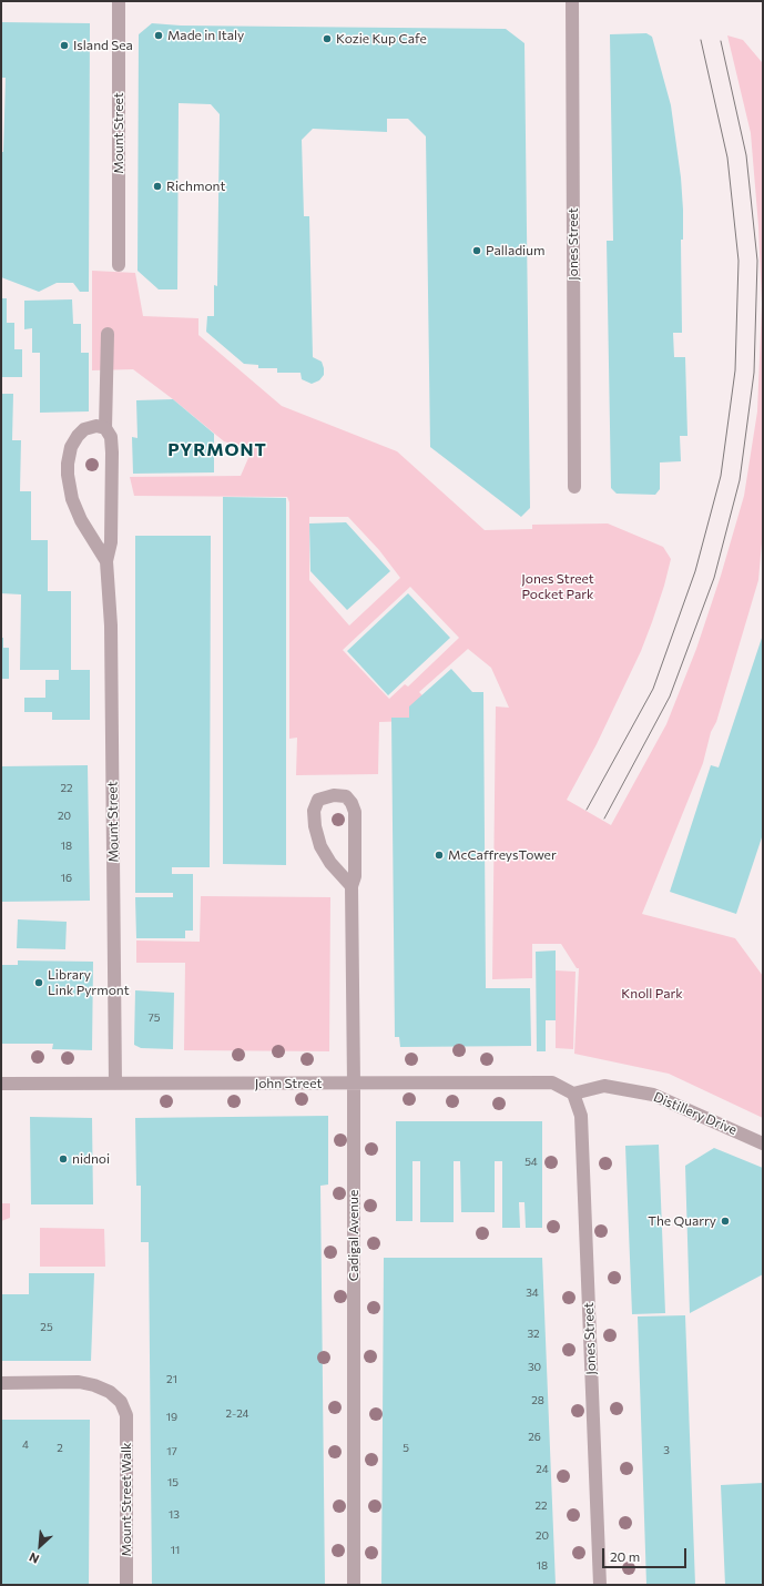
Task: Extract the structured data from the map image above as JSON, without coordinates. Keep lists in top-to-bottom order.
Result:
{
  "streets": {
    "street": [
      "Mount Street",
      "Jones Street",
      "John Street",
      "Distillery Drive",
      "Cadigal Avenue",
      "Mount Street Walk"
    ]
  },
  "crossings": [
    ["Mount Street", "John Street"],
    ["Jones Street", "John Street"],
    ["Jones Street", "Distillery Drive"],
    ["John Street", "Distillery Drive"],
    ["John Street", "Cadigal Avenue"]
  ],
  "districts": ["PYRMONT"],
  "parks": ["Jones Street Pocket Park", "Knoll Park"],
  "places": [
    "Made in Italy",
    "Kozie Kup Cafe",
    "Island Sea",
    "Richmont",
    "Palladium",
    "McCaffreysTower",
    "Library Link Pyrmont",
    "nidnoi",
    "The Quarry"
  ],
  "house_numbers": [
    "22",
    "20",
    "18",
    "16",
    "75",
    "54",
    "34",
    "25",
    "32",
    "30",
    "21",
    "28",
    "2-24",
    "19",
    "26",
    "4",
    "2",
    "5",
    "3",
    "17",
    "24",
    "15",
    "22",
    "13",
    "20",
    "11",
    "18"
  ],
  "scale_bar": "20 m",
  "north": "bottom left"
}
